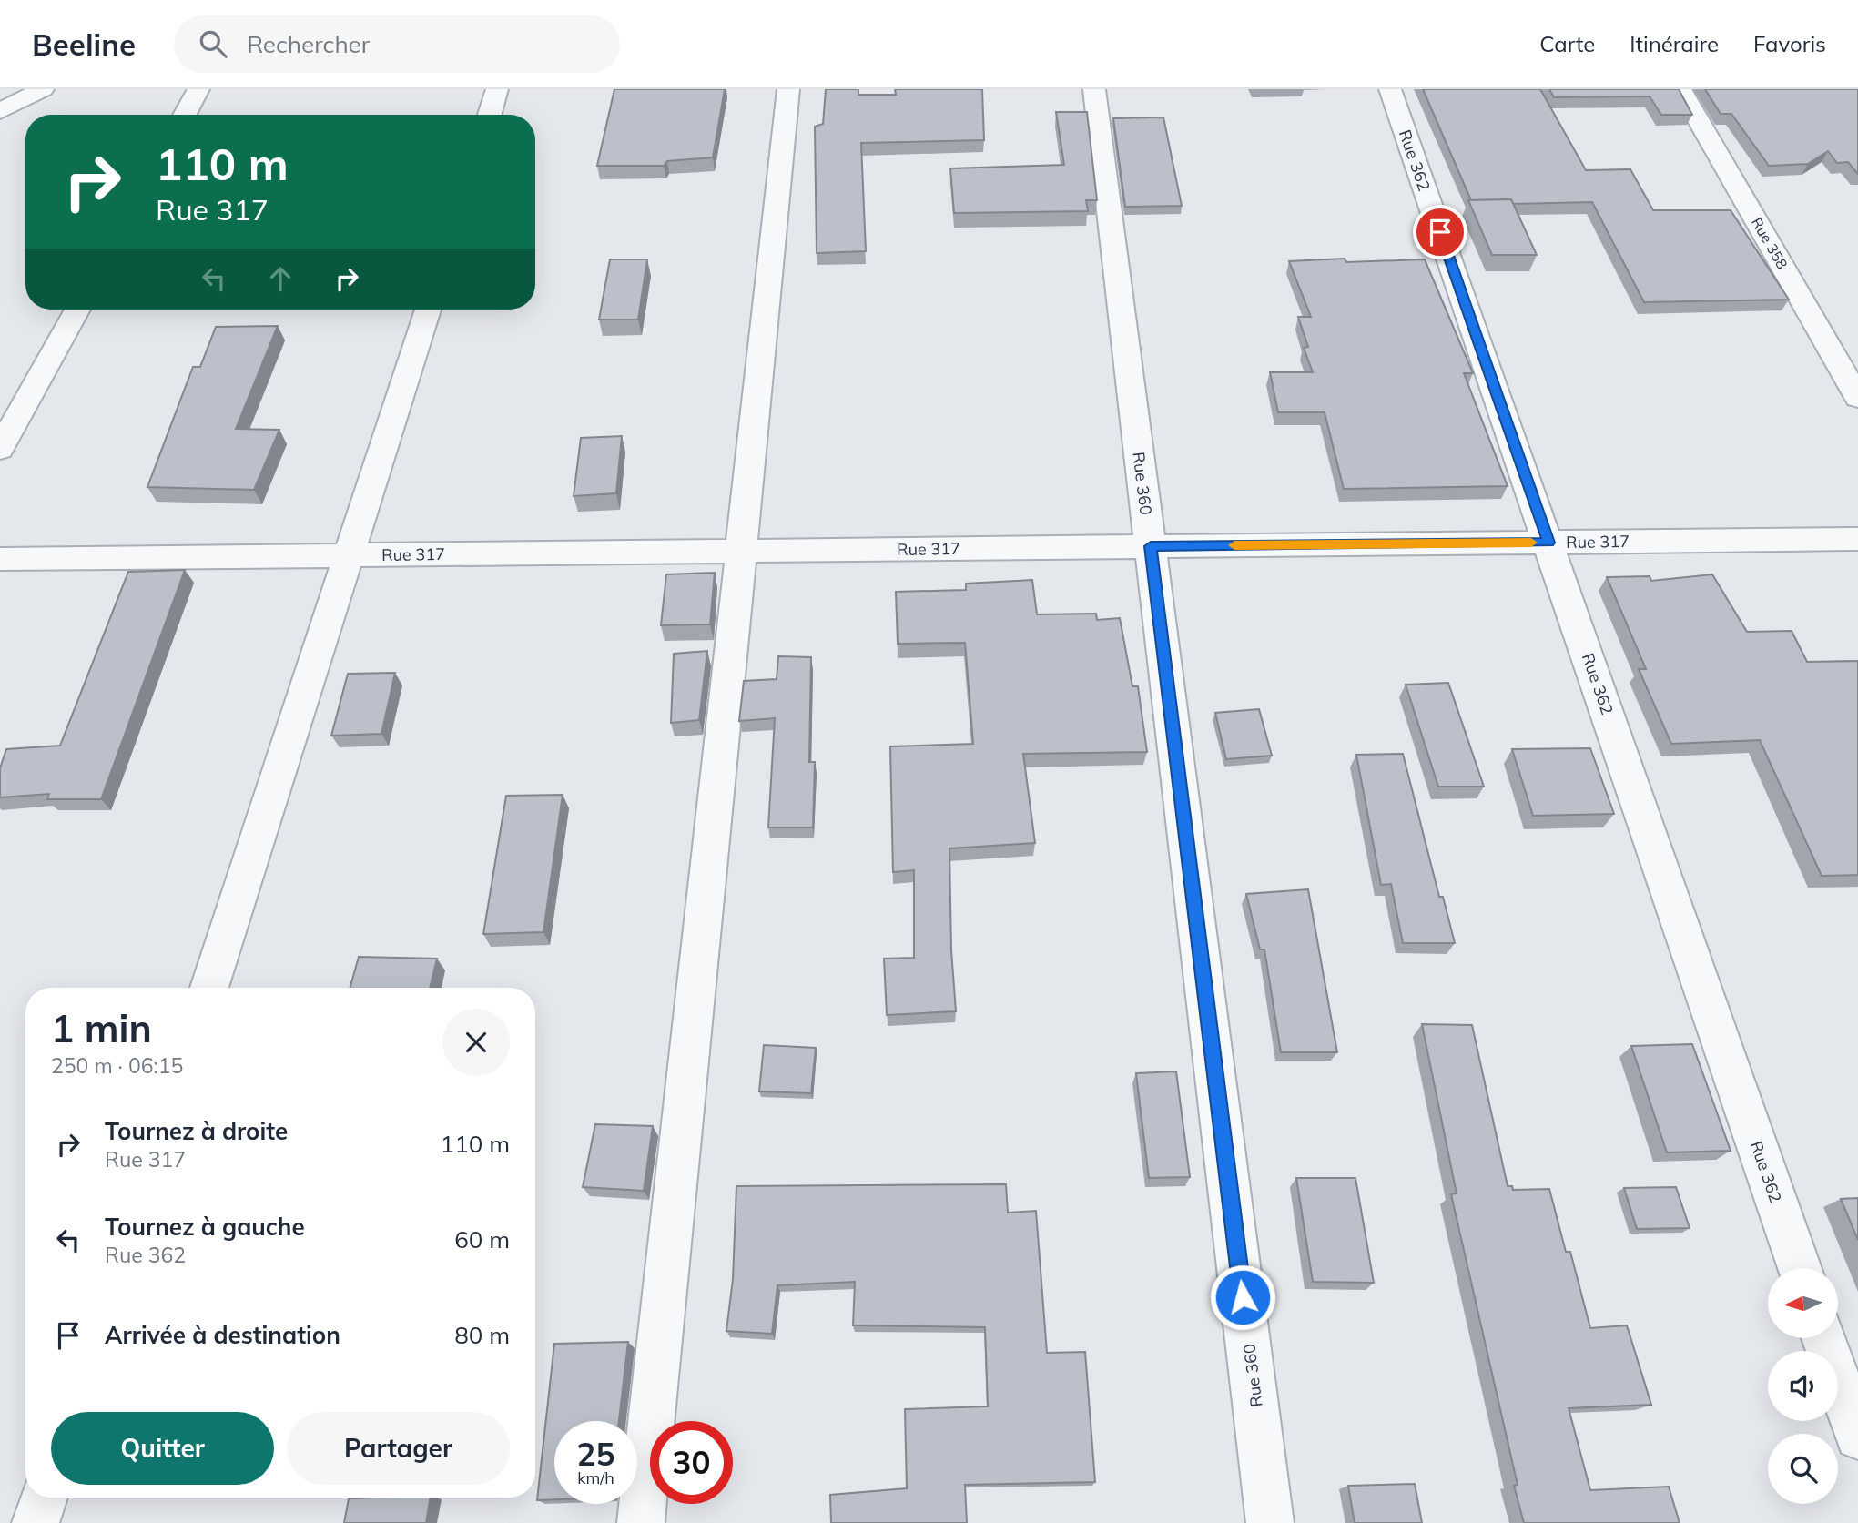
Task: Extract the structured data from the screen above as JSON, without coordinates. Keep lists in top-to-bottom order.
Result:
{
  "streets": {
    "street": [
      "Rue 362",
      "Rue 358",
      "Rue 360",
      "Rue 317"
    ]
  },
  "crossings": [
    ["Rue 362", "Rue 317"],
    ["Rue 360", "Rue 317"]
  ],
  "north": "left",
  "page": {
    "header": "Beeline",
    "search": "Rechercher",
    "nav": ["Carte", "Itinéraire", "Favoris"],
    "turn": ["110 m", "Rue 317"],
    "heading": ["1 min", "250 m · 06:15"],
    "list": [
      {
        "name": "Tournez à droite",
        "note": "Rue 317",
        "value": "110 m"
      },
      {
        "name": "Tournez à gauche",
        "note": "Rue 362",
        "value": "60 m"
      },
      {
        "name": "Arrivée à destination",
        "value": "80 m"
      }
    ],
    "buttons": ["Quitter", "Partager"],
    "speed": "25 km/h",
    "limit": "30"
  }
}
